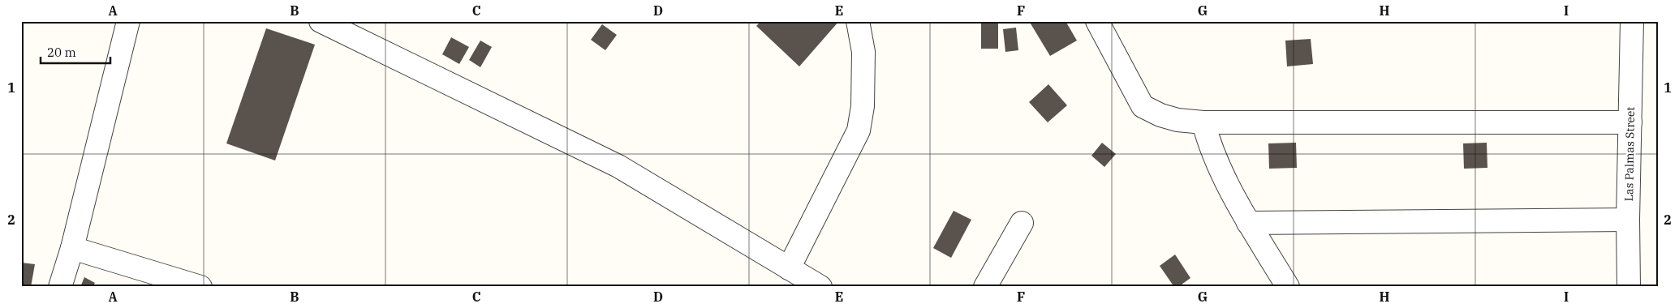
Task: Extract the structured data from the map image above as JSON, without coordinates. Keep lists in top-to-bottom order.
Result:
{
  "streets": {
    "street": ["Las Palmas Street"]
  },
  "scale_bar": "20 m",
  "grid": {
    "columns": [
      "A",
      "B",
      "C",
      "D",
      "E",
      "F",
      "G",
      "H",
      "I"
    ],
    "rows": ["1", "2"]
  }
}
